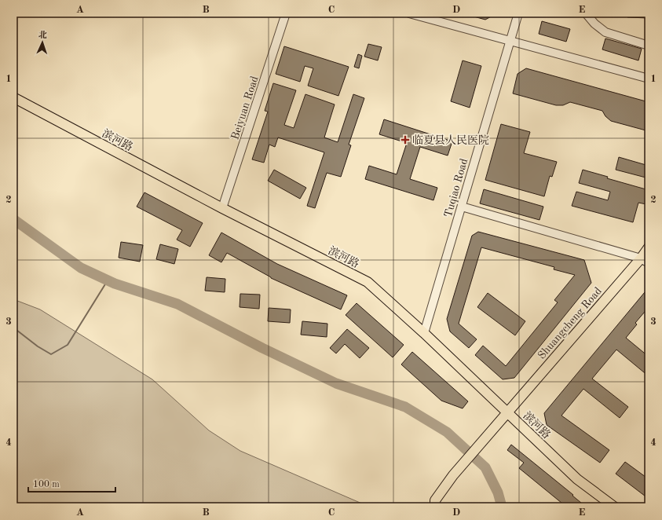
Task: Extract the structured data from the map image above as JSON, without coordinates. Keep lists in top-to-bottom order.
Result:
{
  "streets": {
    "main road": ["滨河路", "Shuangcheng Road"],
    "street": ["Beiyuan Road", "Tuqiao Road"]
  },
  "crossings": [
    ["Beiyuan Road", "滨河路"],
    ["滨河路", "Tuqiao Road"],
    ["滨河路", "Shuangcheng Road"]
  ],
  "places": {
    "health": ["临夏县人民医院"]
  },
  "scale_bar": "100 m",
  "north": "top",
  "grid": {
    "columns": [
      "A",
      "B",
      "C",
      "D",
      "E"
    ],
    "rows": [
      "1",
      "2",
      "3",
      "4"
    ]
  }
}
